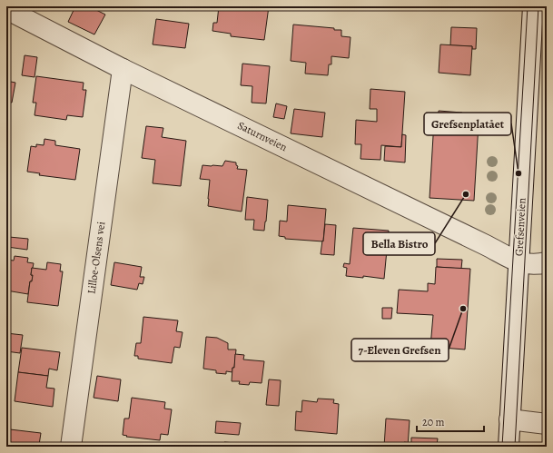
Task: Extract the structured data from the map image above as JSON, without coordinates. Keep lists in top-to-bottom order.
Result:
{
  "streets": {
    "street": ["Saturnveien", "Grefsenveien", "Lilloe-Olsens vei"]
  },
  "crossings": [
    ["Saturnveien", "Grefsenveien"],
    ["Saturnveien", "Lilloe-Olsens vei"]
  ],
  "places": ["Grefsenplatået", "Bella Bistro", "7-Eleven Grefsen"],
  "scale_bar": "20 m"
}
